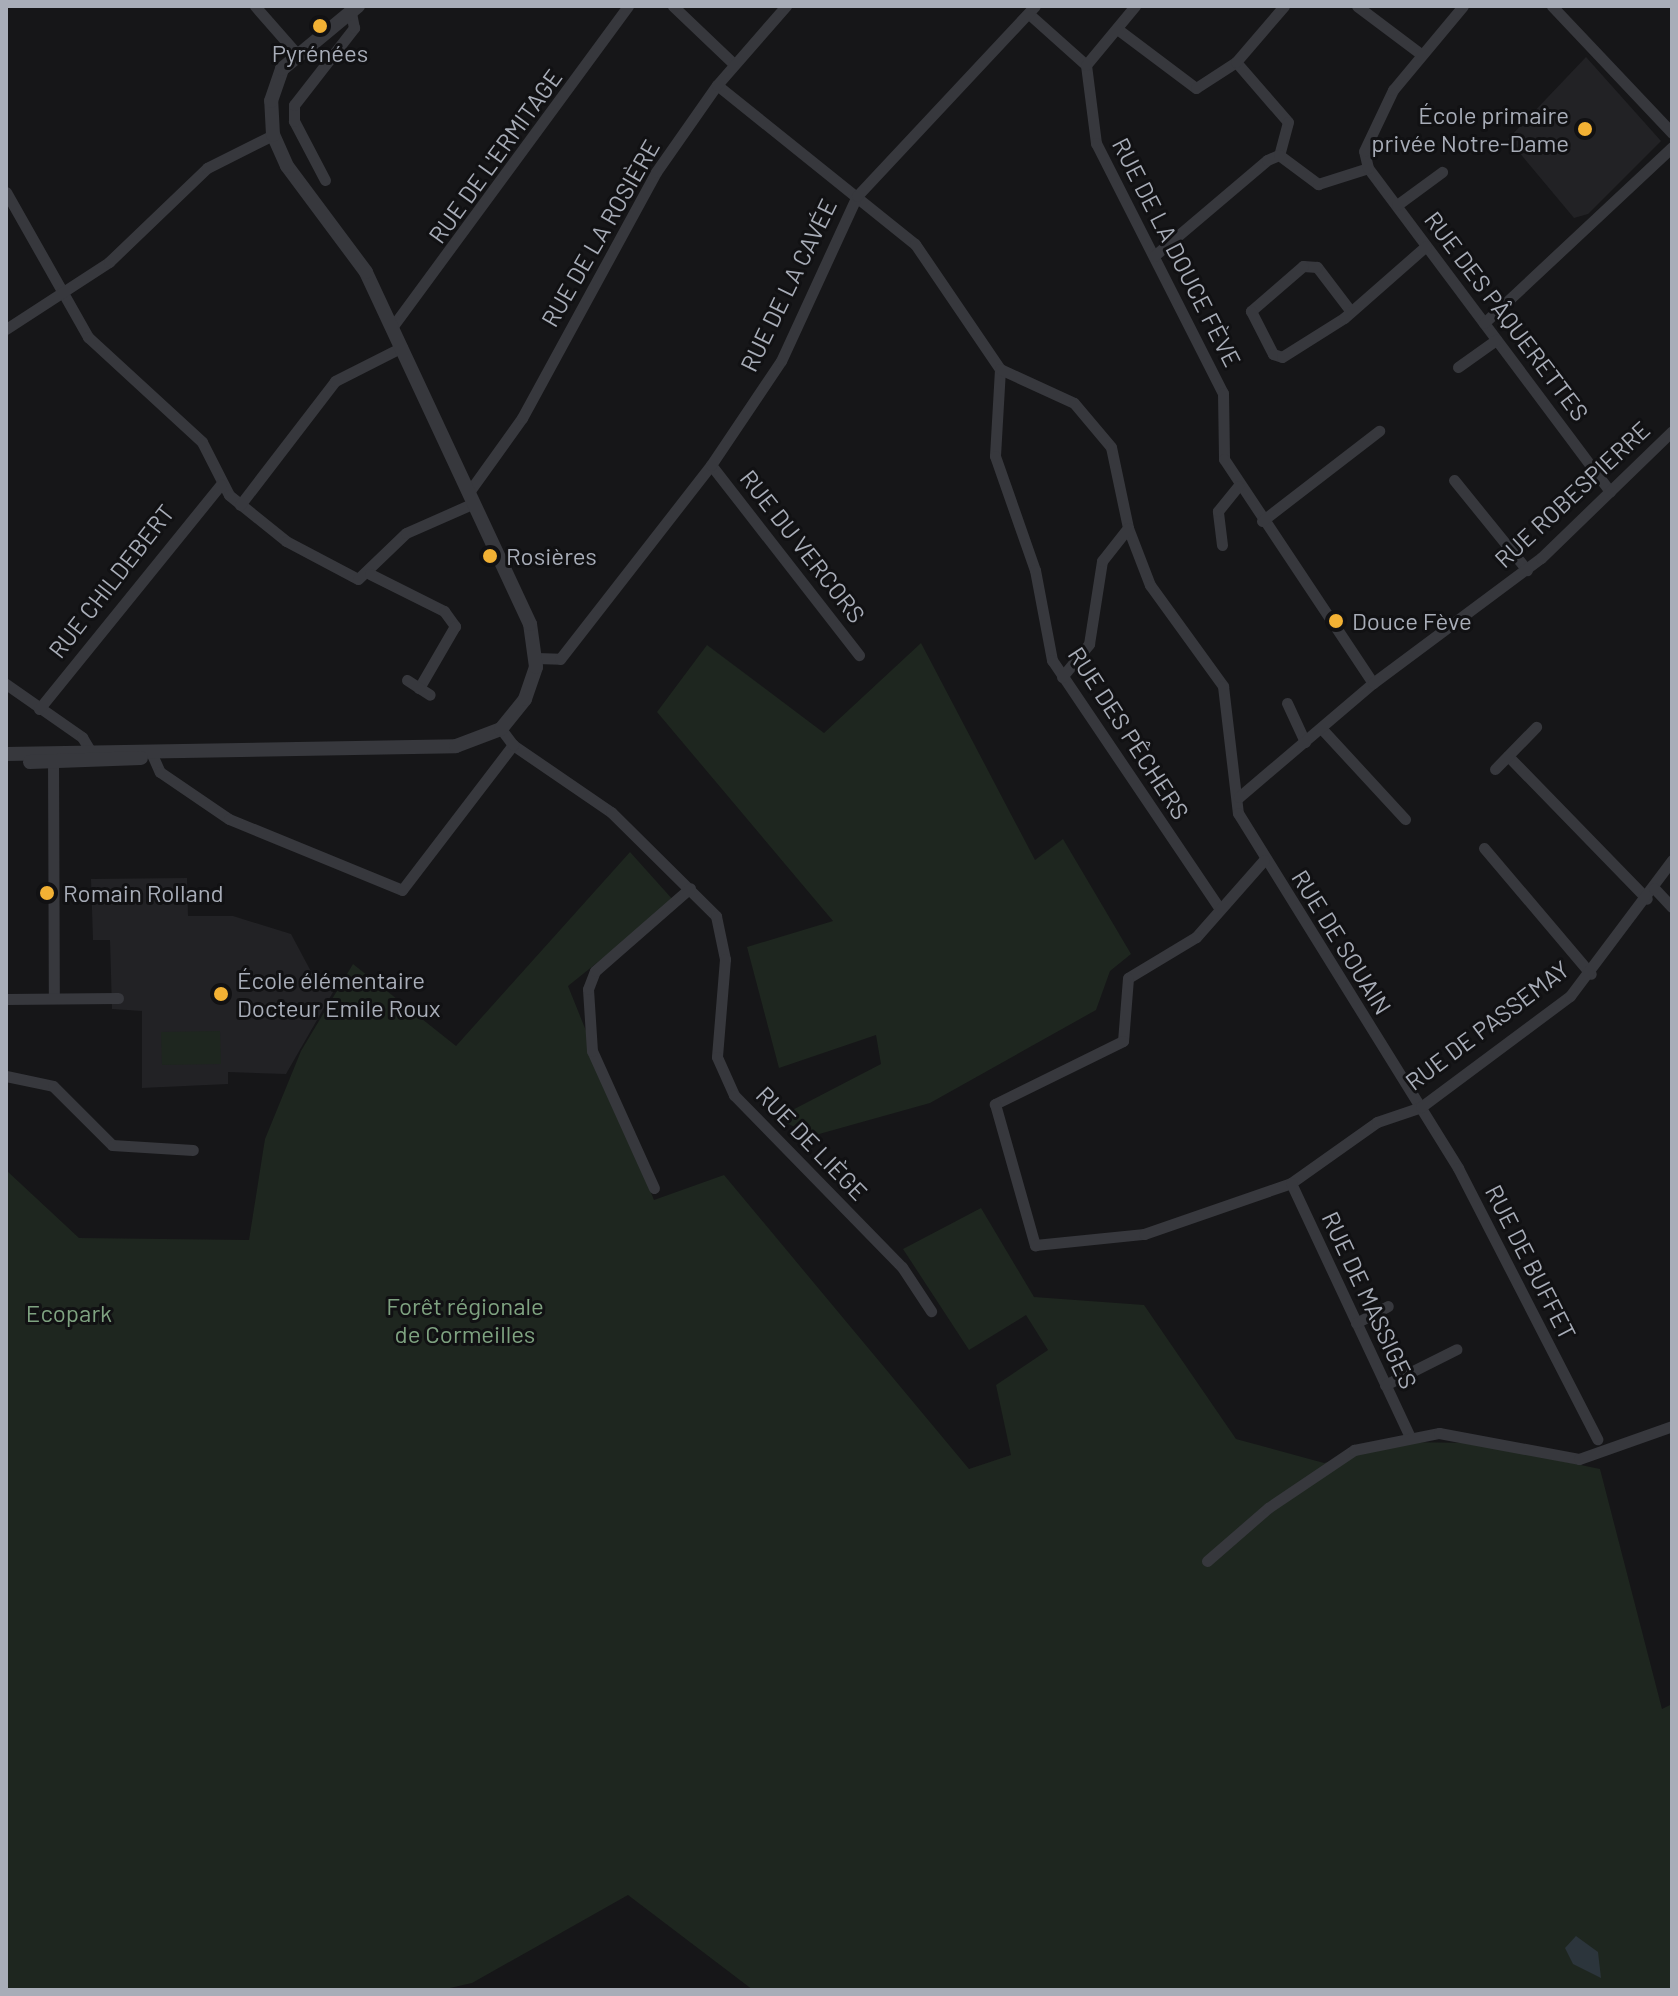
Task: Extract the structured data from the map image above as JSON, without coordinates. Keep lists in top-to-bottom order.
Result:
{
  "streets": {
    "street": [
      "RUE DE L'ERMITAGE",
      "RUE DE LA ROSIÈRE",
      "RUE DE LA DOUCE FÈVE",
      "RUE DE LA CAVÉE",
      "RUE DES PÂQUERETTES",
      "RUE ROBESPIERRE",
      "RUE DU VERCORS",
      "RUE CHILDEBERT",
      "RUE DES PÊCHERS",
      "RUE DE SOUAIN",
      "RUE DE PASSEMAY",
      "RUE DE LIÈGE",
      "RUE DE BUFFET",
      "RUE DE MASSIGES"
    ]
  },
  "crossings": [
    ["RUE DE LA DOUCE FÈVE", "RUE ROBESPIERRE"],
    ["RUE DE LA CAVÉE", "RUE DU VERCORS"],
    ["RUE DES PÂQUERETTES", "RUE ROBESPIERRE"],
    ["RUE ROBESPIERRE", "RUE DE SOUAIN"],
    ["RUE DES PÊCHERS", "RUE DE SOUAIN"],
    ["RUE DES PÊCHERS", "RUE DE PASSEMAY"],
    ["RUE DE SOUAIN", "RUE DE PASSEMAY"],
    ["RUE DE SOUAIN", "RUE DE BUFFET"],
    ["RUE DE PASSEMAY", "RUE DE BUFFET"],
    ["RUE DE PASSEMAY", "RUE DE MASSIGES"]
  ],
  "parks": ["Forêt régionale de Cormeilles", "Ecopark"],
  "places": [
    "Pyrénées",
    "École primaire privée Notre-Dame",
    "Rosières",
    "Douce Fève",
    "Romain Rolland",
    "École élémentaire Docteur Emile Roux"
  ]
}
